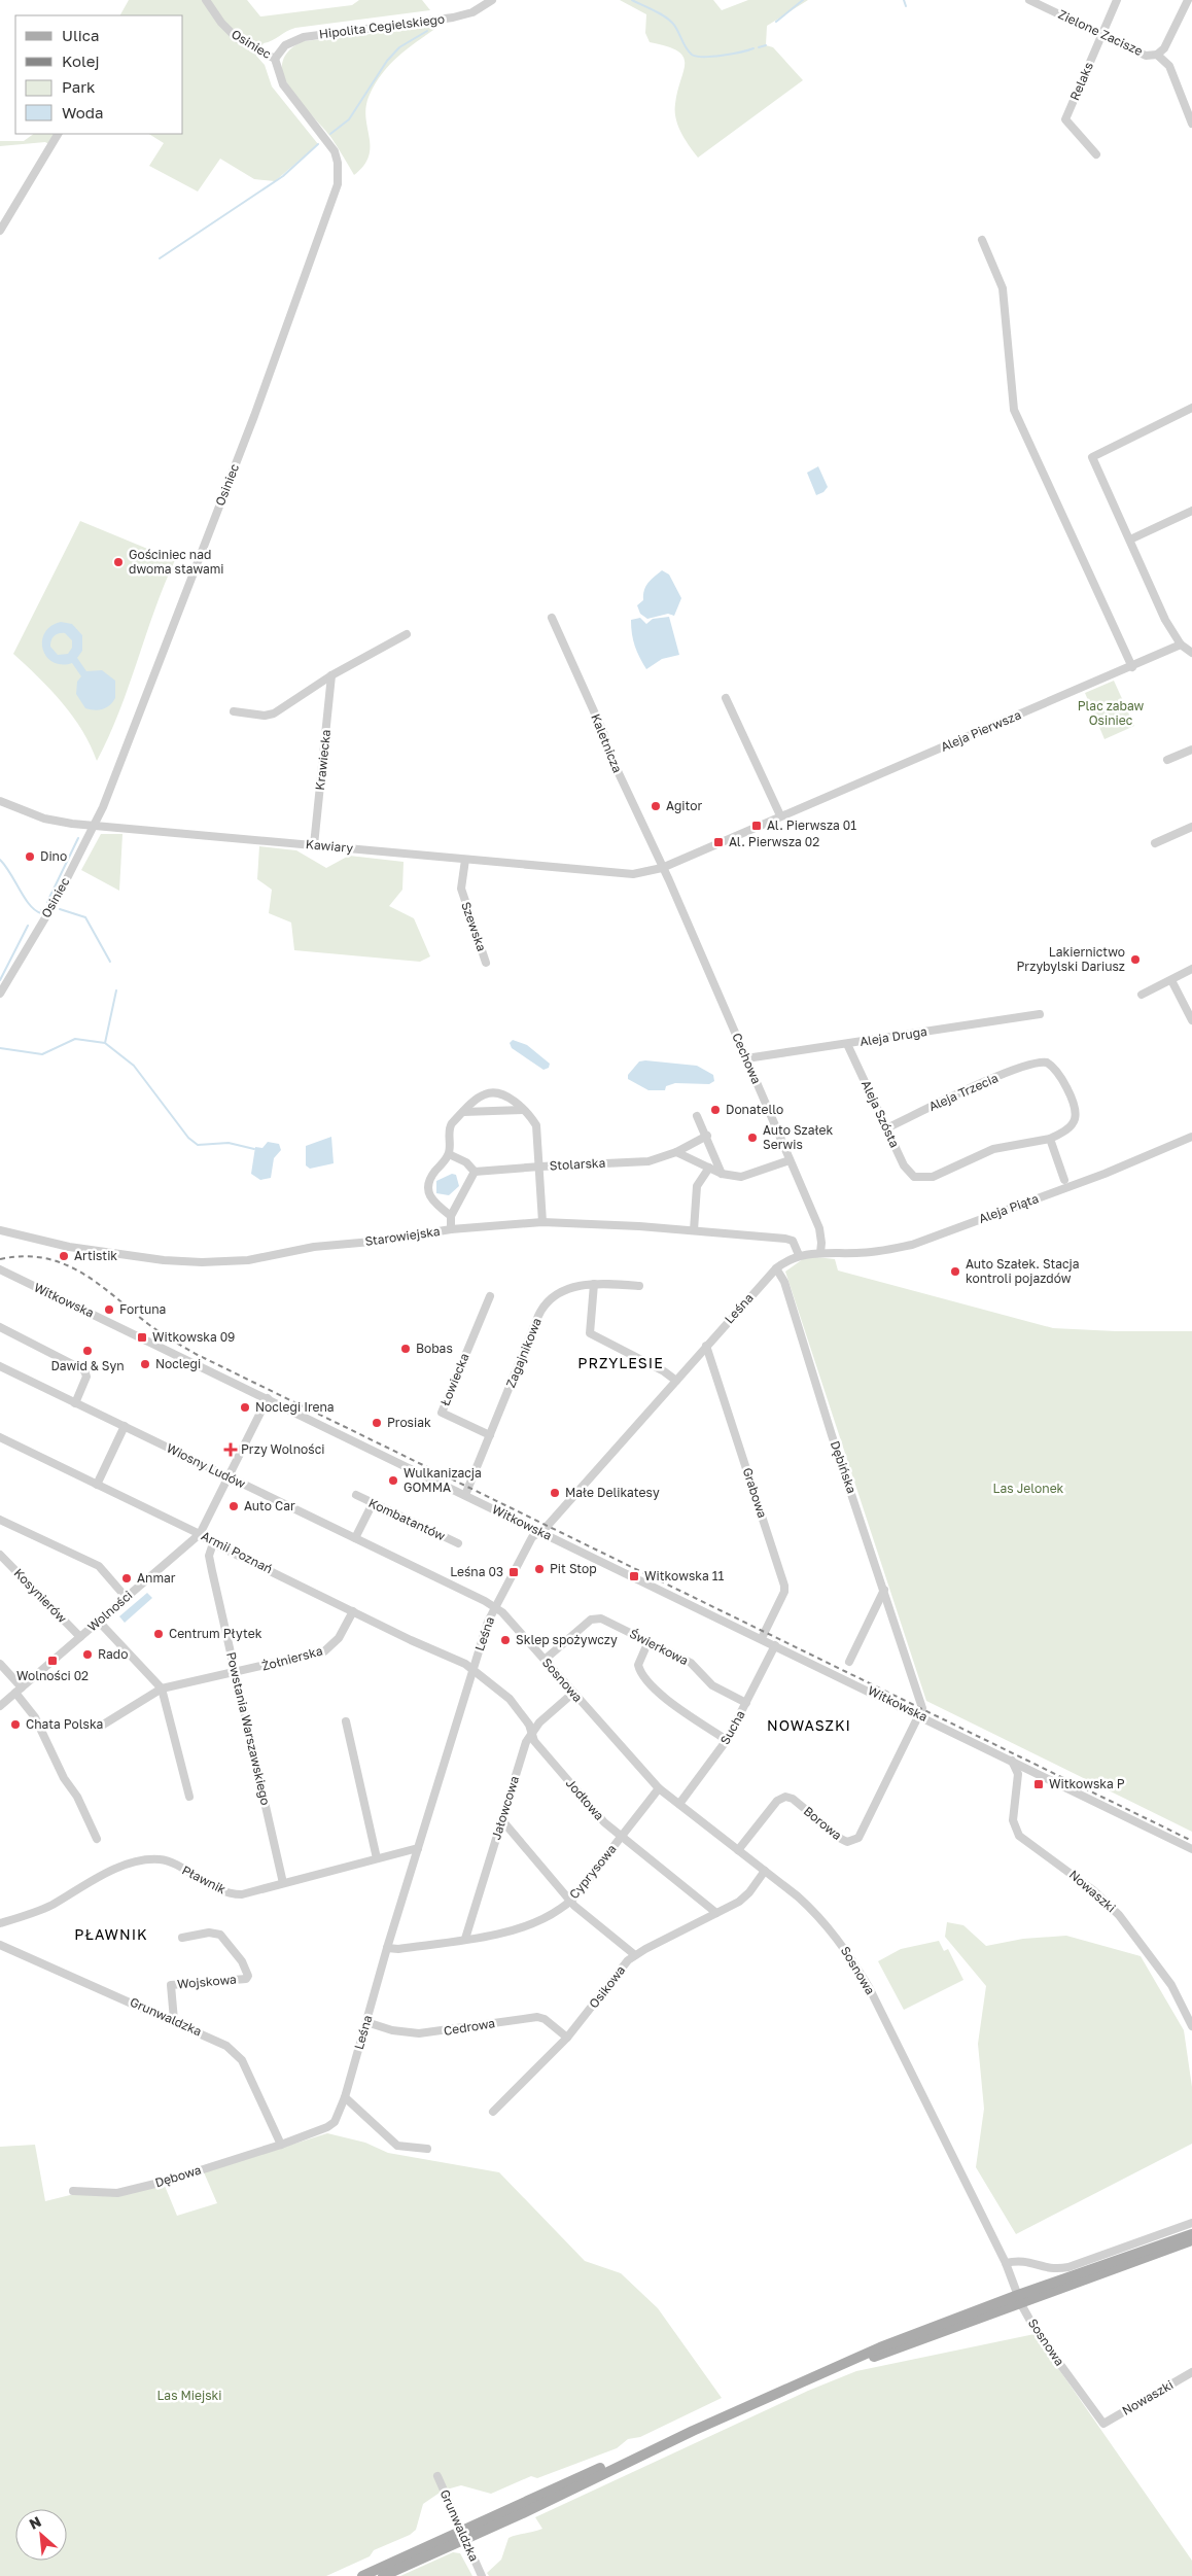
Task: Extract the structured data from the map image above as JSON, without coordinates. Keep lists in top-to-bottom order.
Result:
{
  "streets": {
    "street": [
      "Hipolita Cegielskiego",
      "Zielone Zacisze",
      "Osiniec",
      "Relaks",
      "Aleja Pierwsza",
      "Kaletnicza",
      "Krawiecka",
      "Kawiary",
      "Szewska",
      "Aleja Druga",
      "Cechowa",
      "Aleja Trzecia",
      "Aleja Szósta",
      "Stolarska",
      "Aleja Piąta",
      "Starowiejska",
      "Witkowska",
      "Leśna",
      "Zagajnikowa",
      "Łowiecka",
      "Wiosny Ludów",
      "Dębińska",
      "Grabowa",
      "Kombatantów",
      "Armii Poznań",
      "Kosynierów",
      "Wolności",
      "Świerkowa",
      "Żołnierska",
      "Sosnowa",
      "Sucha",
      "Powstania Warszawskiego",
      "Jodłowa",
      "Jałowcowa",
      "Borowa",
      "Cyprysowa",
      "Pławnik",
      "Nowaszki",
      "Wojskowa",
      "Osikowa",
      "Grunwaldzka",
      "Cedrowa",
      "Dębowa"
    ]
  },
  "crossings": [
    ["Hipolita Cegielskiego", "Osiniec"],
    ["Zielone Zacisze", "Relaks"],
    ["Osiniec", "Kawiary"],
    ["Aleja Pierwsza", "Kaletnicza"],
    ["Aleja Pierwsza", "Kawiary"],
    ["Aleja Pierwsza", "Cechowa"],
    ["Kaletnicza", "Kawiary"],
    ["Kaletnicza", "Cechowa"],
    ["Krawiecka", "Kawiary"],
    ["Kawiary", "Szewska"],
    ["Kawiary", "Cechowa"],
    ["Aleja Druga", "Cechowa"],
    ["Aleja Druga", "Aleja Szósta"],
    ["Cechowa", "Aleja Piąta"],
    ["Cechowa", "Leśna"],
    ["Aleja Trzecia", "Aleja Szósta"],
    ["Aleja Piąta", "Leśna"],
    ["Starowiejska", "Leśna"],
    ["Witkowska", "Leśna"],
    ["Witkowska", "Zagajnikowa"],
    ["Witkowska", "Dębińska"],
    ["Witkowska", "Grabowa"],
    ["Witkowska", "Wolności"],
    ["Witkowska", "Sucha"],
    ["Witkowska", "Borowa"],
    ["Witkowska", "Nowaszki"],
    ["Leśna", "Wiosny Ludów"],
    ["Leśna", "Dębińska"],
    ["Leśna", "Grabowa"],
    ["Leśna", "Armii Poznań"],
    ["Leśna", "Sosnowa"],
    ["Leśna", "Jodłowa"],
    ["Leśna", "Cyprysowa"],
    ["Leśna", "Pławnik"],
    ["Leśna", "Cedrowa"],
    ["Leśna", "Dębowa"],
    ["Zagajnikowa", "Łowiecka"],
    ["Wiosny Ludów", "Wolności"],
    ["Wiosny Ludów", "Sosnowa"],
    ["Dębińska", "Borowa"],
    ["Armii Poznań", "Wolności"],
    ["Armii Poznań", "Żołnierska"],
    ["Armii Poznań", "Powstania Warszawskiego"],
    ["Armii Poznań", "Jodłowa"],
    ["Kosynierów", "Wolności"],
    ["Świerkowa", "Sosnowa"],
    ["Świerkowa", "Sucha"],
    ["Żołnierska", "Powstania Warszawskiego"],
    ["Sosnowa", "Sucha"],
    ["Sosnowa", "Jałowcowa"],
    ["Sosnowa", "Borowa"],
    ["Sosnowa", "Cyprysowa"],
    ["Sosnowa", "Nowaszki"],
    ["Sosnowa", "Osikowa"],
    ["Powstania Warszawskiego", "Pławnik"],
    ["Jodłowa", "Jałowcowa"],
    ["Jodłowa", "Cyprysowa"],
    ["Jodłowa", "Osikowa"],
    ["Jałowcowa", "Cyprysowa"],
    ["Wojskowa", "Grunwaldzka"],
    ["Osikowa", "Cedrowa"],
    ["Grunwaldzka", "Dębowa"]
  ],
  "districts": ["PRZYLESIE", "NOWASZKI", "PŁAWNIK"],
  "parks": ["Plac zabaw Osiniec", "Las Jelonek", "Las Miejski"],
  "places": {
    "other": [
      "Gościniec nad dwoma stawami",
      "Agitor",
      "Dino",
      "Lakiernictwo Przybylski Dariusz",
      "Donatello",
      "Auto Szałek Serwis",
      "Artistik",
      "Auto Szałek. Stacja kontroli pojazdów",
      "Fortuna",
      "Bobas",
      "Dawid & Syn",
      "Noclegi",
      "Noclegi Irena",
      "Prosiak",
      "Wulkanizacja GOMMA",
      "Małe Delikatesy",
      "Auto Car",
      "Pit Stop",
      "Anmar",
      "Centrum Płytek",
      "Sklep spożywczy",
      "Rado",
      "Chata Polska"
    ],
    "transit": [
      "Al. Pierwsza 01",
      "Al. Pierwsza 02",
      "Witkowska 09",
      "Leśna 03",
      "Witkowska 11",
      "Wolności 02",
      "Witkowska P"
    ],
    "health": ["Przy Wolności"]
  },
  "legend": [
    "Ulica",
    "Kolej",
    "Park",
    "Woda"
  ],
  "north": "top left"
}
